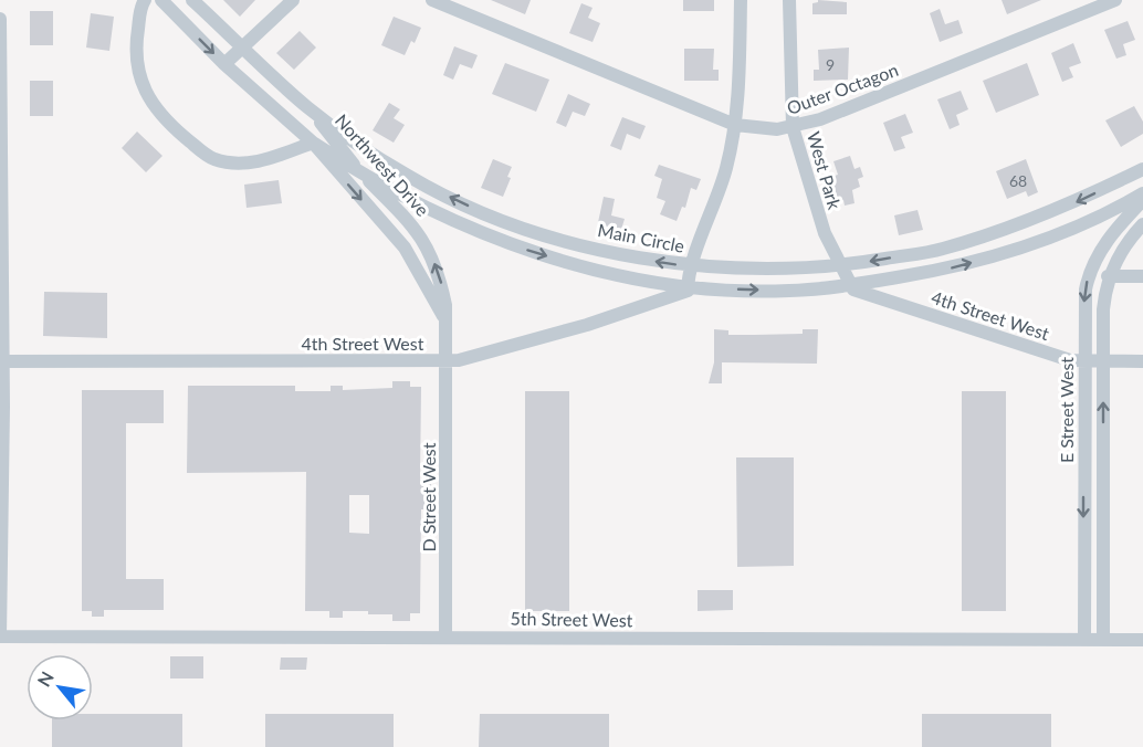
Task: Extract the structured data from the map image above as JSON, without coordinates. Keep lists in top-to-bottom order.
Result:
{
  "streets": {
    "street": [
      "Outer Octagon",
      "Northwest Drive",
      "West Park",
      "Main Circle",
      "4th Street West",
      "E Street West",
      "D Street West",
      "5th Street West"
    ]
  },
  "crossings": [
    ["Outer Octagon", "West Park"],
    ["Northwest Drive", "Main Circle"],
    ["Northwest Drive", "4th Street West"],
    ["Northwest Drive", "D Street West"],
    ["West Park", "Main Circle"],
    ["4th Street West", "E Street West"],
    ["4th Street West", "D Street West"],
    ["E Street West", "5th Street West"],
    ["D Street West", "5th Street West"]
  ],
  "house_numbers": ["9", "68"],
  "north": "top left"
}
